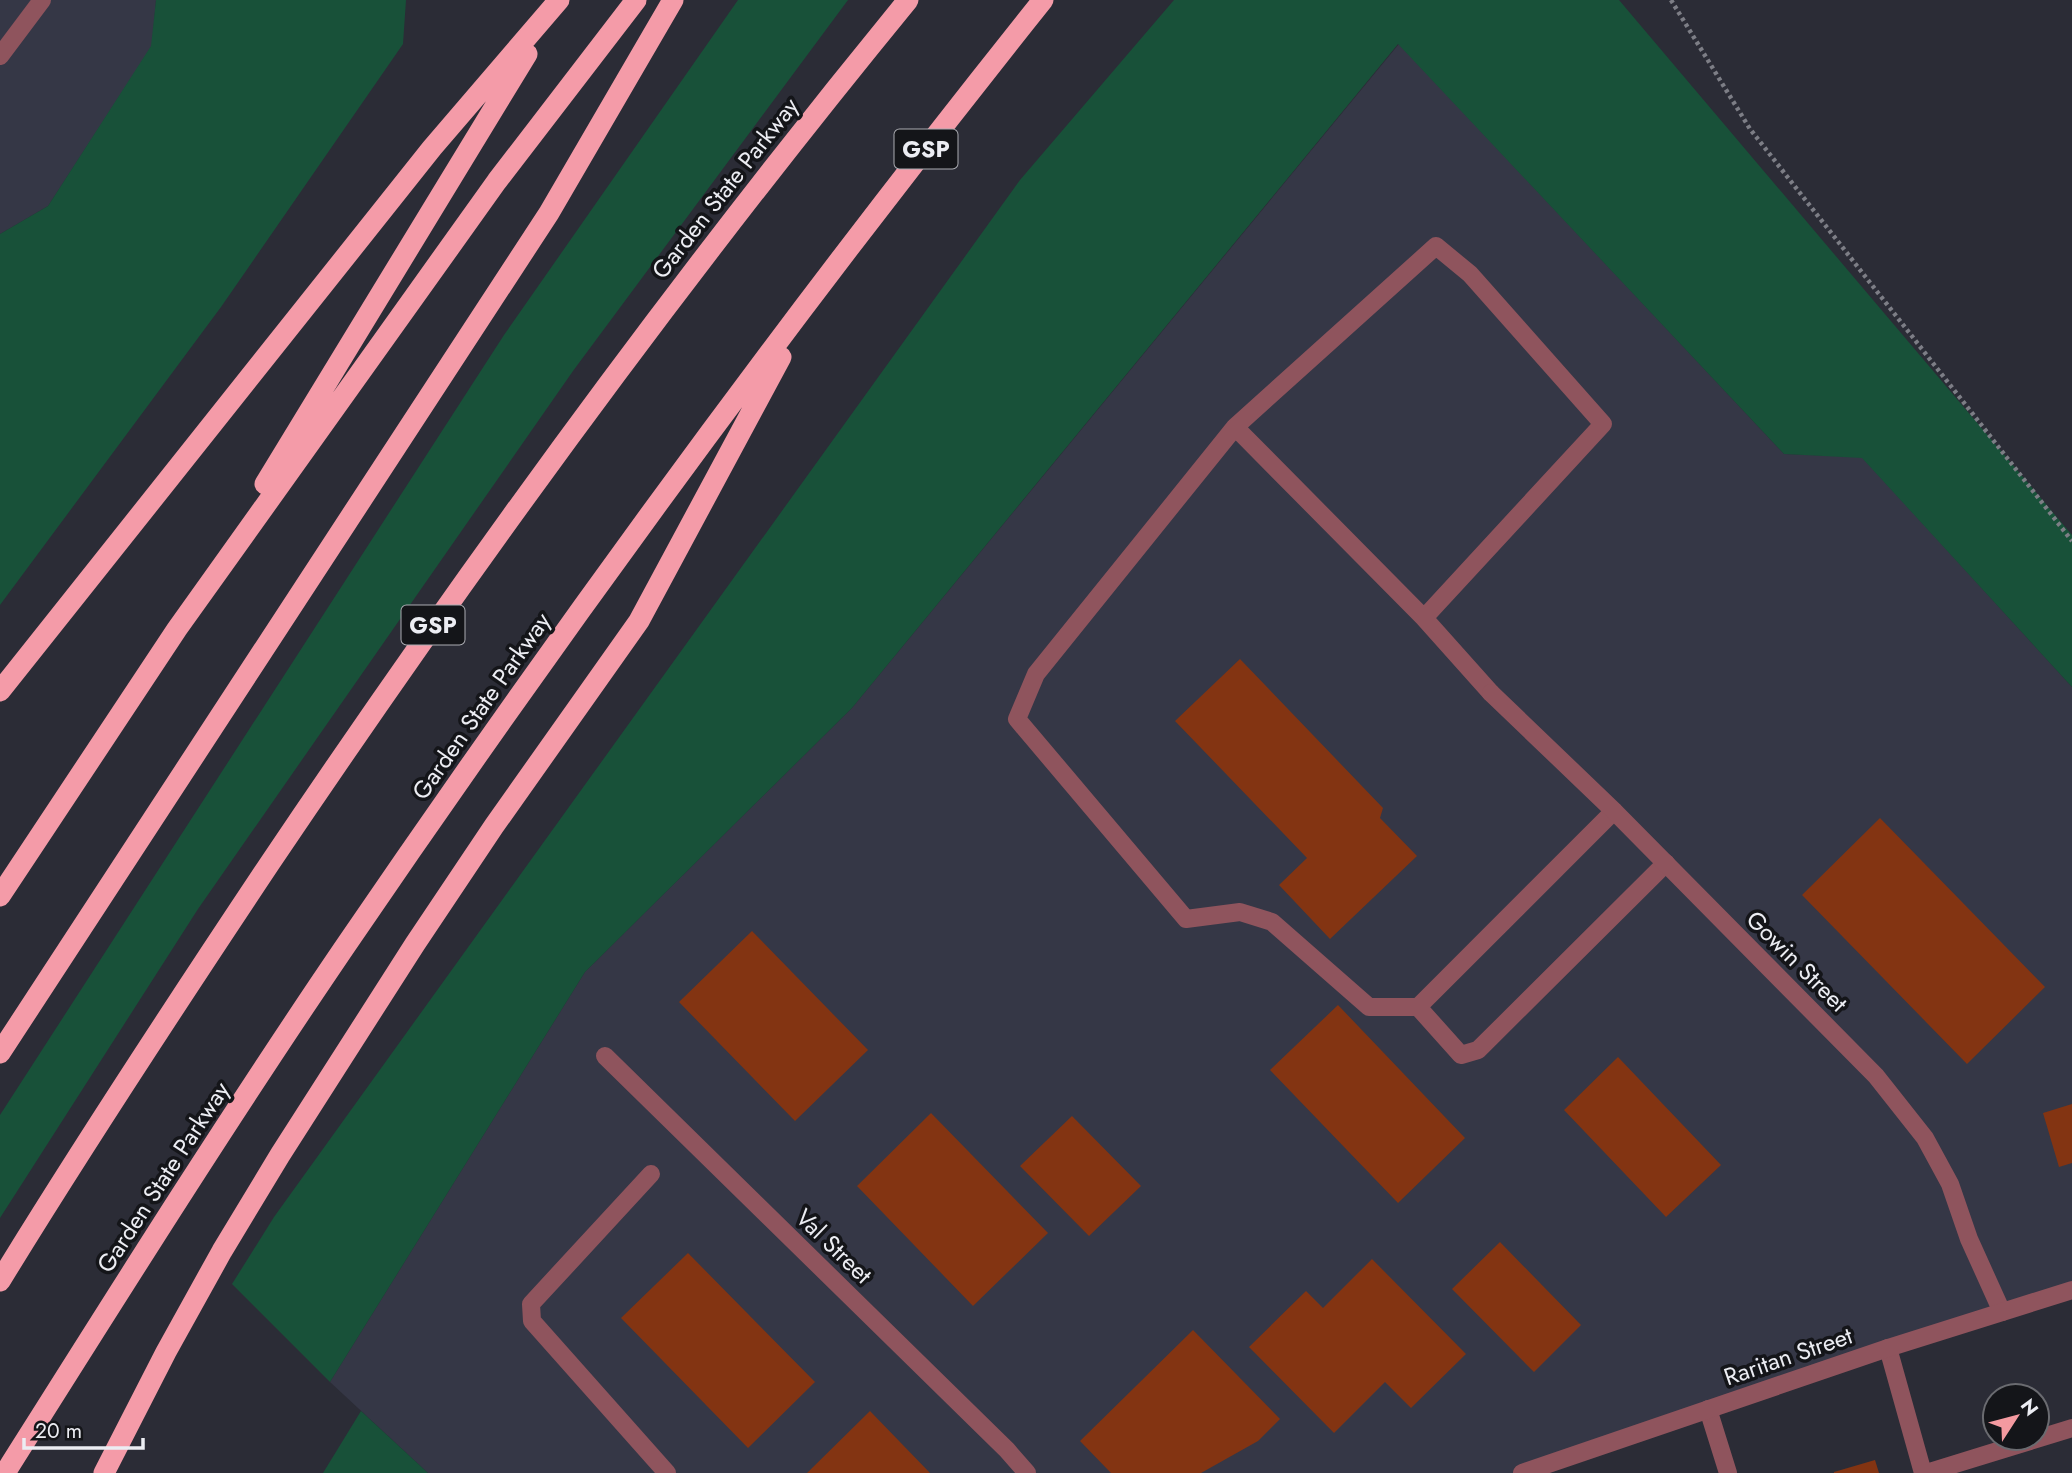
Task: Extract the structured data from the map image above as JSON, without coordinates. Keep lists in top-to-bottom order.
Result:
{
  "streets": {
    "highway": ["GSP", "Garden State Parkway"],
    "street": ["Gowin Street", "Val Street", "Raritan Street"]
  },
  "crossings": [
    ["Gowin Street", "Raritan Street"]
  ],
  "scale_bar": "20 m",
  "north": "top right"
}
